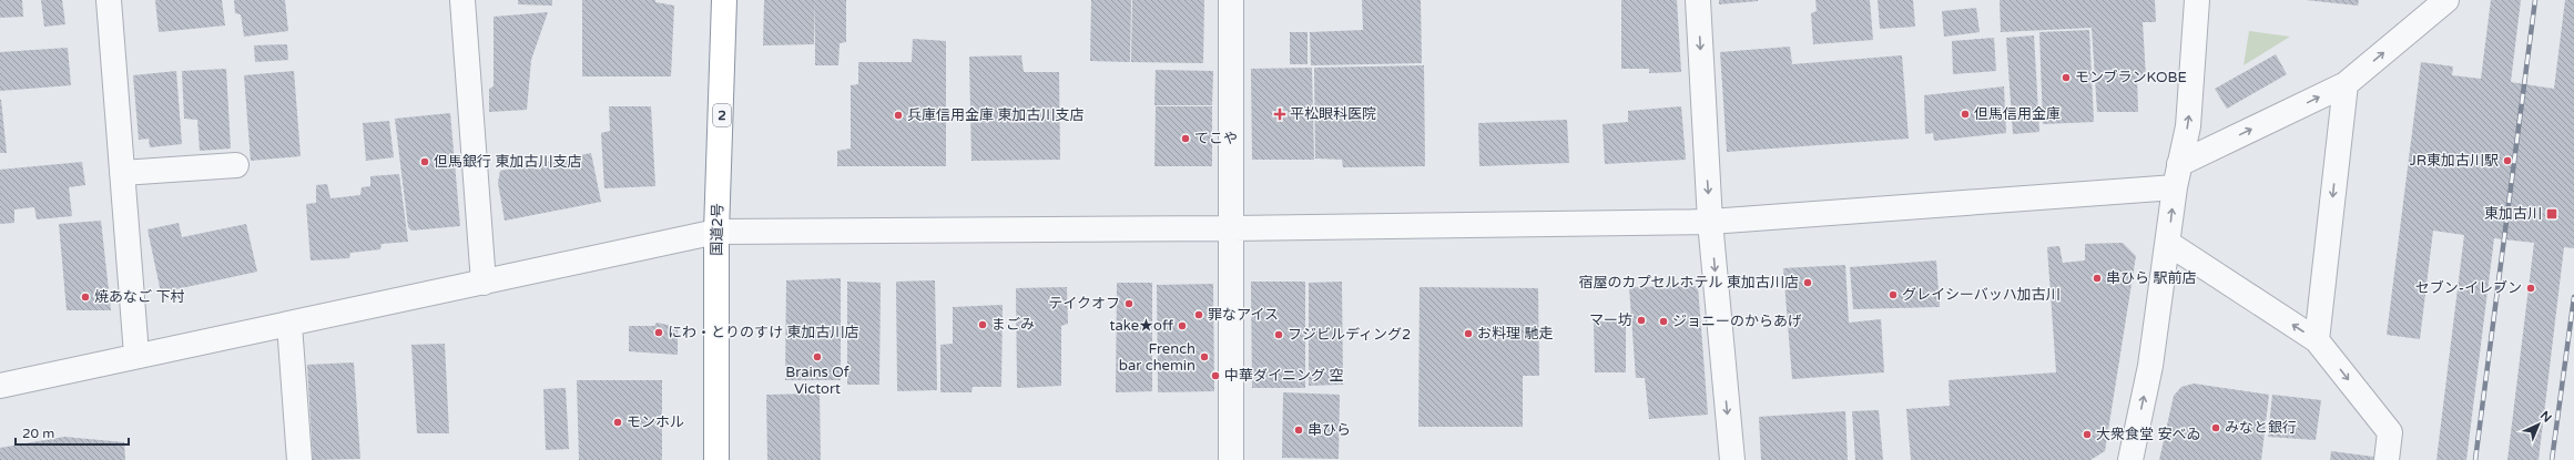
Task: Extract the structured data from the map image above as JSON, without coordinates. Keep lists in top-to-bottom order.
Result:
{
  "streets": {
    "highway": ["2", "国道2号"]
  },
  "places": {
    "other": [
      "モンブランKOBE",
      "但馬信用金庫",
      "兵庫信用金庫 東加古川支店",
      "てこや",
      "JR東加古川駅",
      "但馬銀行 東加古川支店",
      "串ひら 駅前店",
      "宿屋のカプセルホテル 東加古川店",
      "セブン-イレブン",
      "グレイシーバッハ加古川",
      "焼あなご 下村",
      "テイクオフ",
      "罪なアイス",
      "マー坊",
      "ジョニーのからあげ",
      "まごみ",
      "take★off",
      "にわ・とりのすけ 東加古川店",
      "お料理 馳走",
      "フジビルディング2",
      "Brains Of Victort",
      "French bar chemin",
      "中華ダイニング 空",
      "モンホル",
      "みなと銀行",
      "串ひら",
      "大衆食堂 安べゐ"
    ],
    "health": ["平松眼科医院"],
    "transit": ["東加古川"]
  },
  "scale_bar": "20 m",
  "north": "top right"
}
